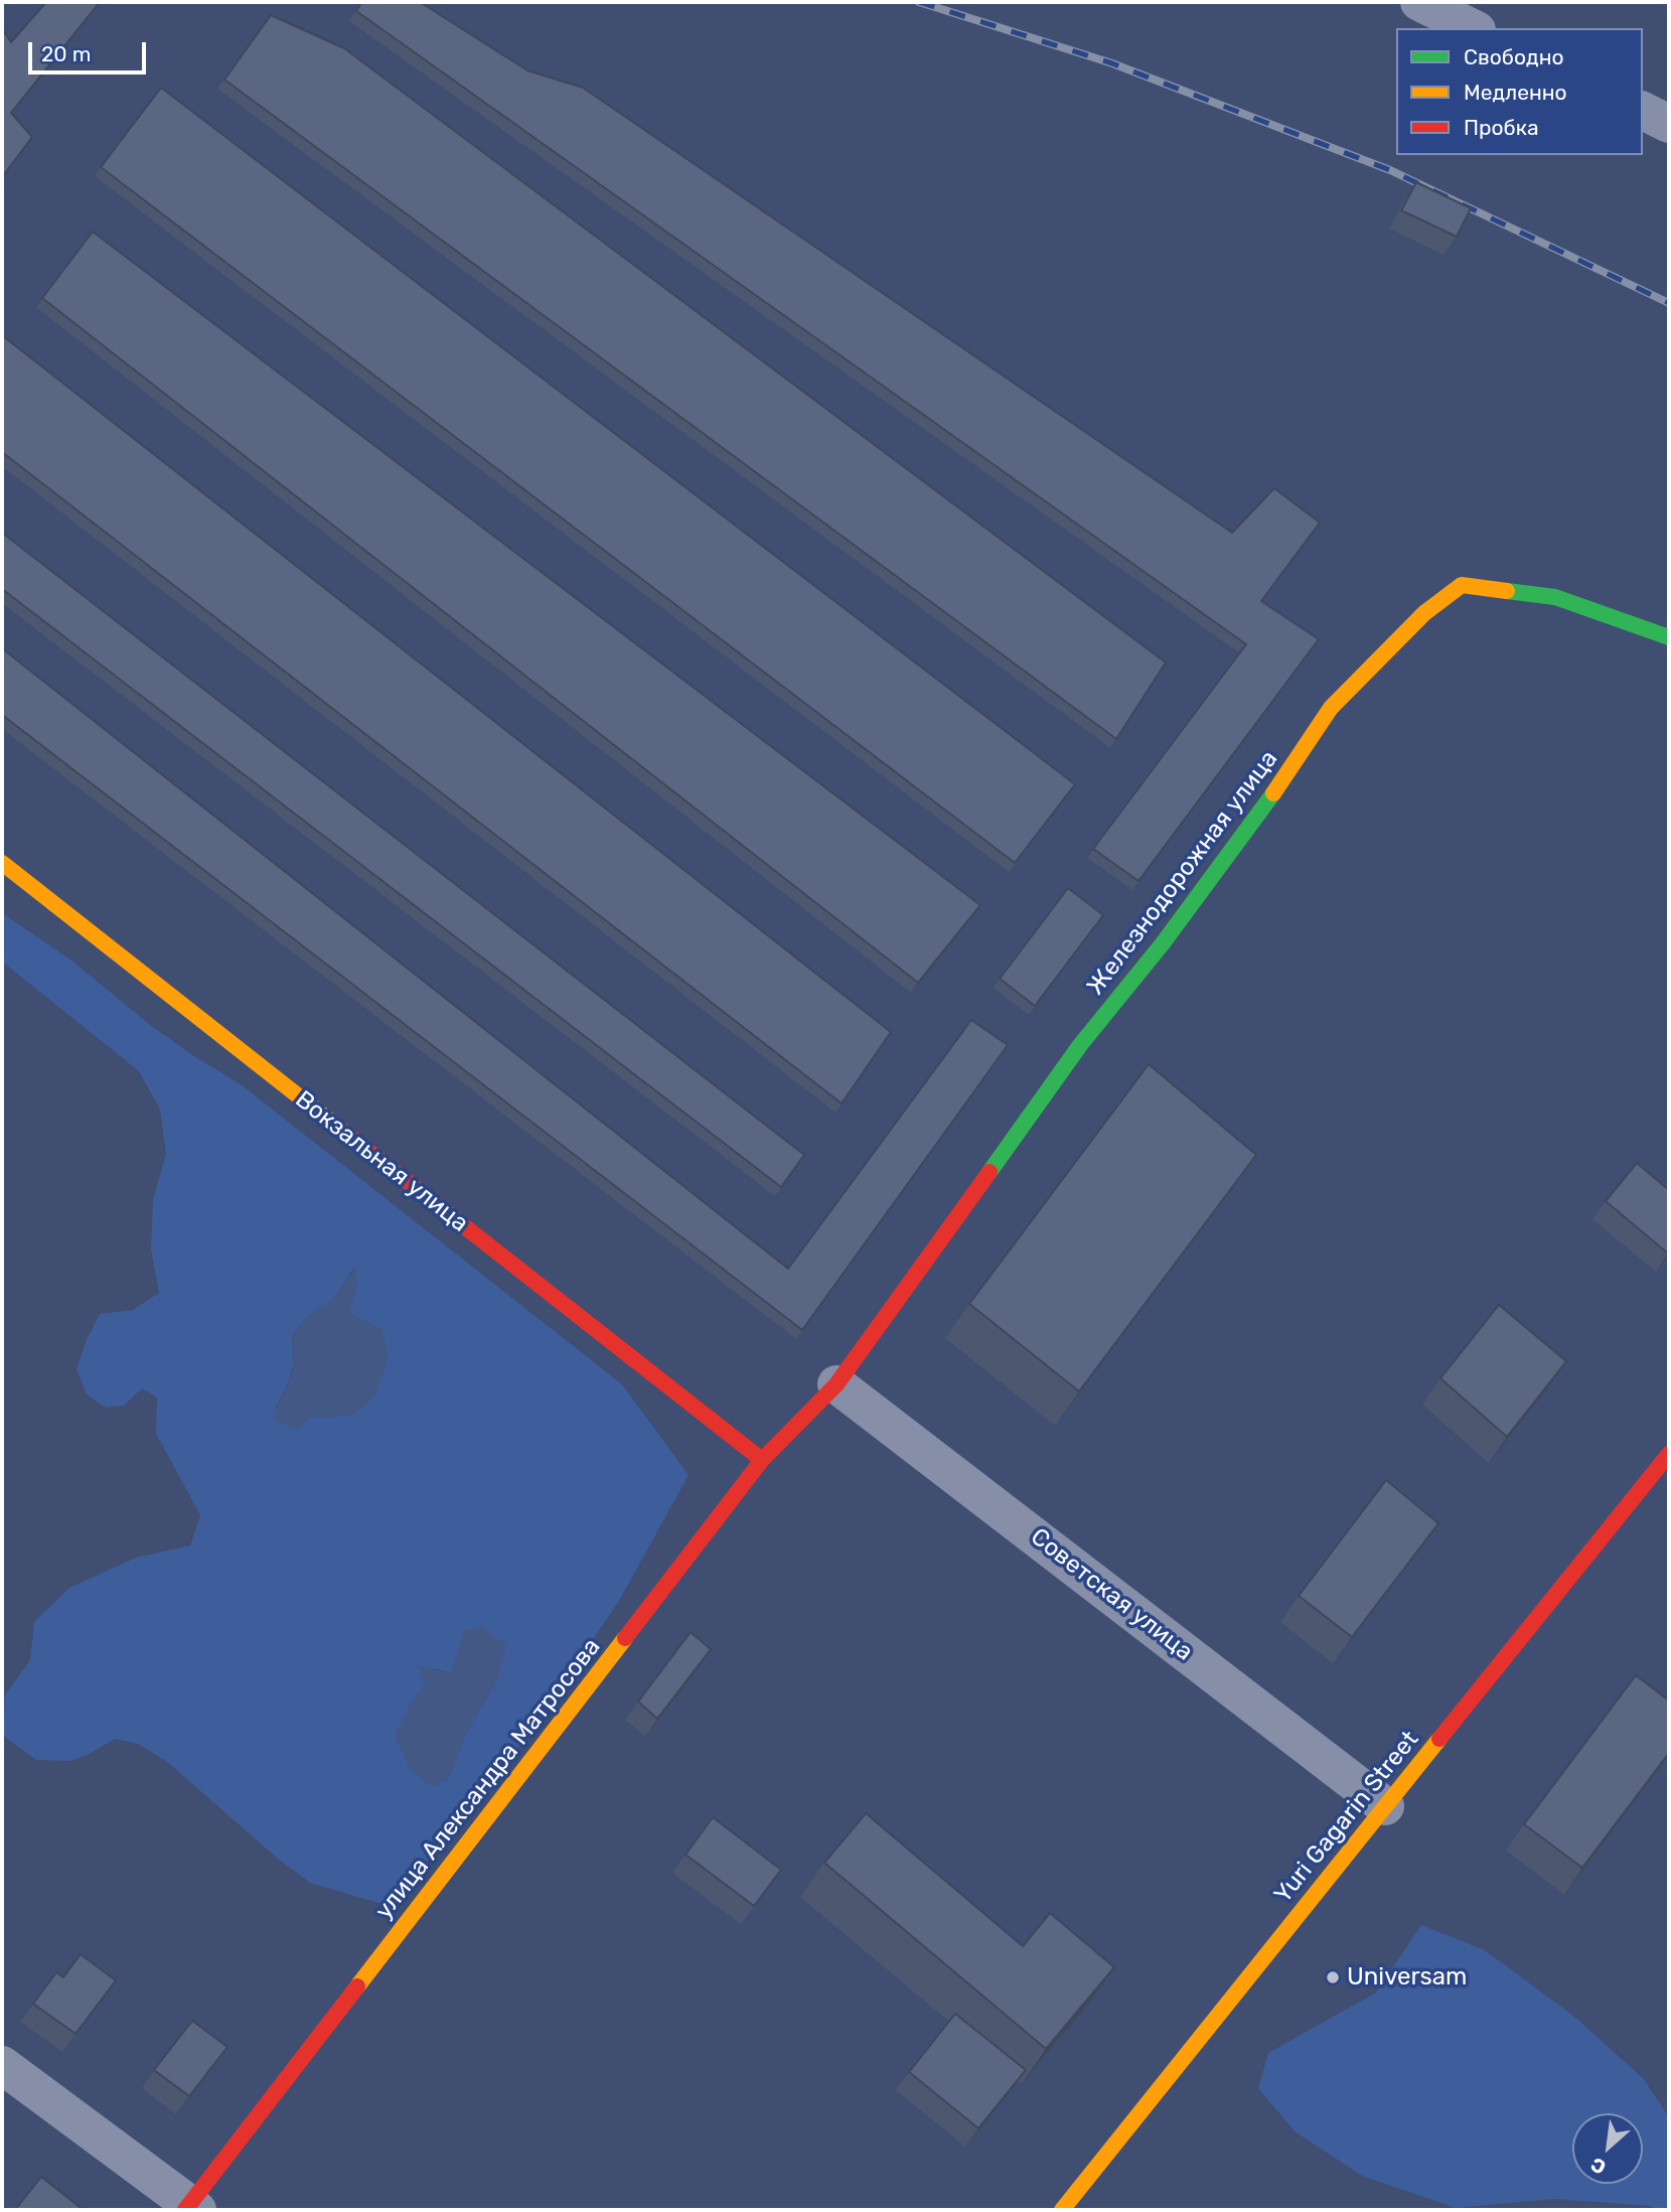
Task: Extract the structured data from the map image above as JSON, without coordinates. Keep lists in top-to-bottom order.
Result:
{
  "streets": {
    "street": [
      "Железнодорожная улица",
      "Вокзальная улица",
      "Советская улица",
      "улица Александра Матросова",
      "Yuri Gagarin Street"
    ]
  },
  "crossings": [
    ["Железнодорожная улица", "Советская улица"],
    ["Железнодорожная улица", "улица Александра Матросова"],
    ["Вокзальная улица", "улица Александра Матросова"],
    ["Советская улица", "улица Александра Матросова"],
    ["Советская улица", "Yuri Gagarin Street"]
  ],
  "places": ["Universam"],
  "legend": ["Свободно", "Медленно", "Пробка"],
  "scale_bar": "20 m",
  "north": "bottom left"
}
